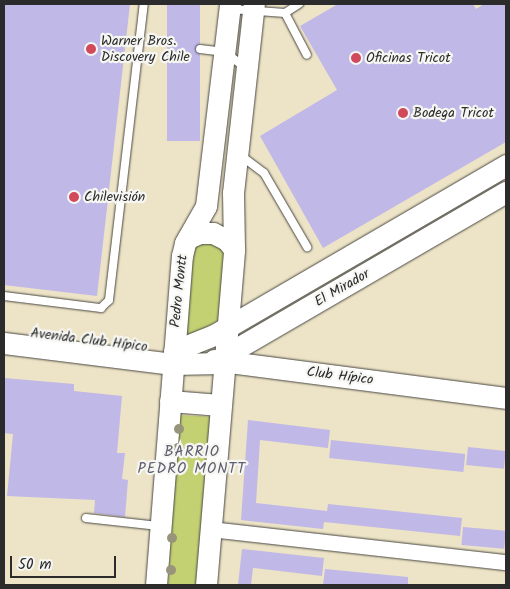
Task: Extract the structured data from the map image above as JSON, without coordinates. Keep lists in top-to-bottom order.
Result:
{
  "streets": {
    "main road": [
      "El Mirador",
      "Pedro Montt",
      "Avenida Club Hípico",
      "Club Hípico"
    ]
  },
  "crossings": [
    ["El Mirador", "Pedro Montt"],
    ["El Mirador", "Avenida Club Hípico"],
    ["El Mirador", "Club Hípico"],
    ["Pedro Montt", "Avenida Club Hípico"],
    ["Pedro Montt", "Club Hípico"],
    ["Avenida Club Hípico", "Club Hípico"]
  ],
  "districts": ["BARRIO PEDRO MONTT"],
  "places": [
    "Warner Bros. Discovery Chile",
    "Oficinas Tricot",
    "Bodega Tricot",
    "Chilevisión"
  ],
  "scale_bar": "50 m"
}
